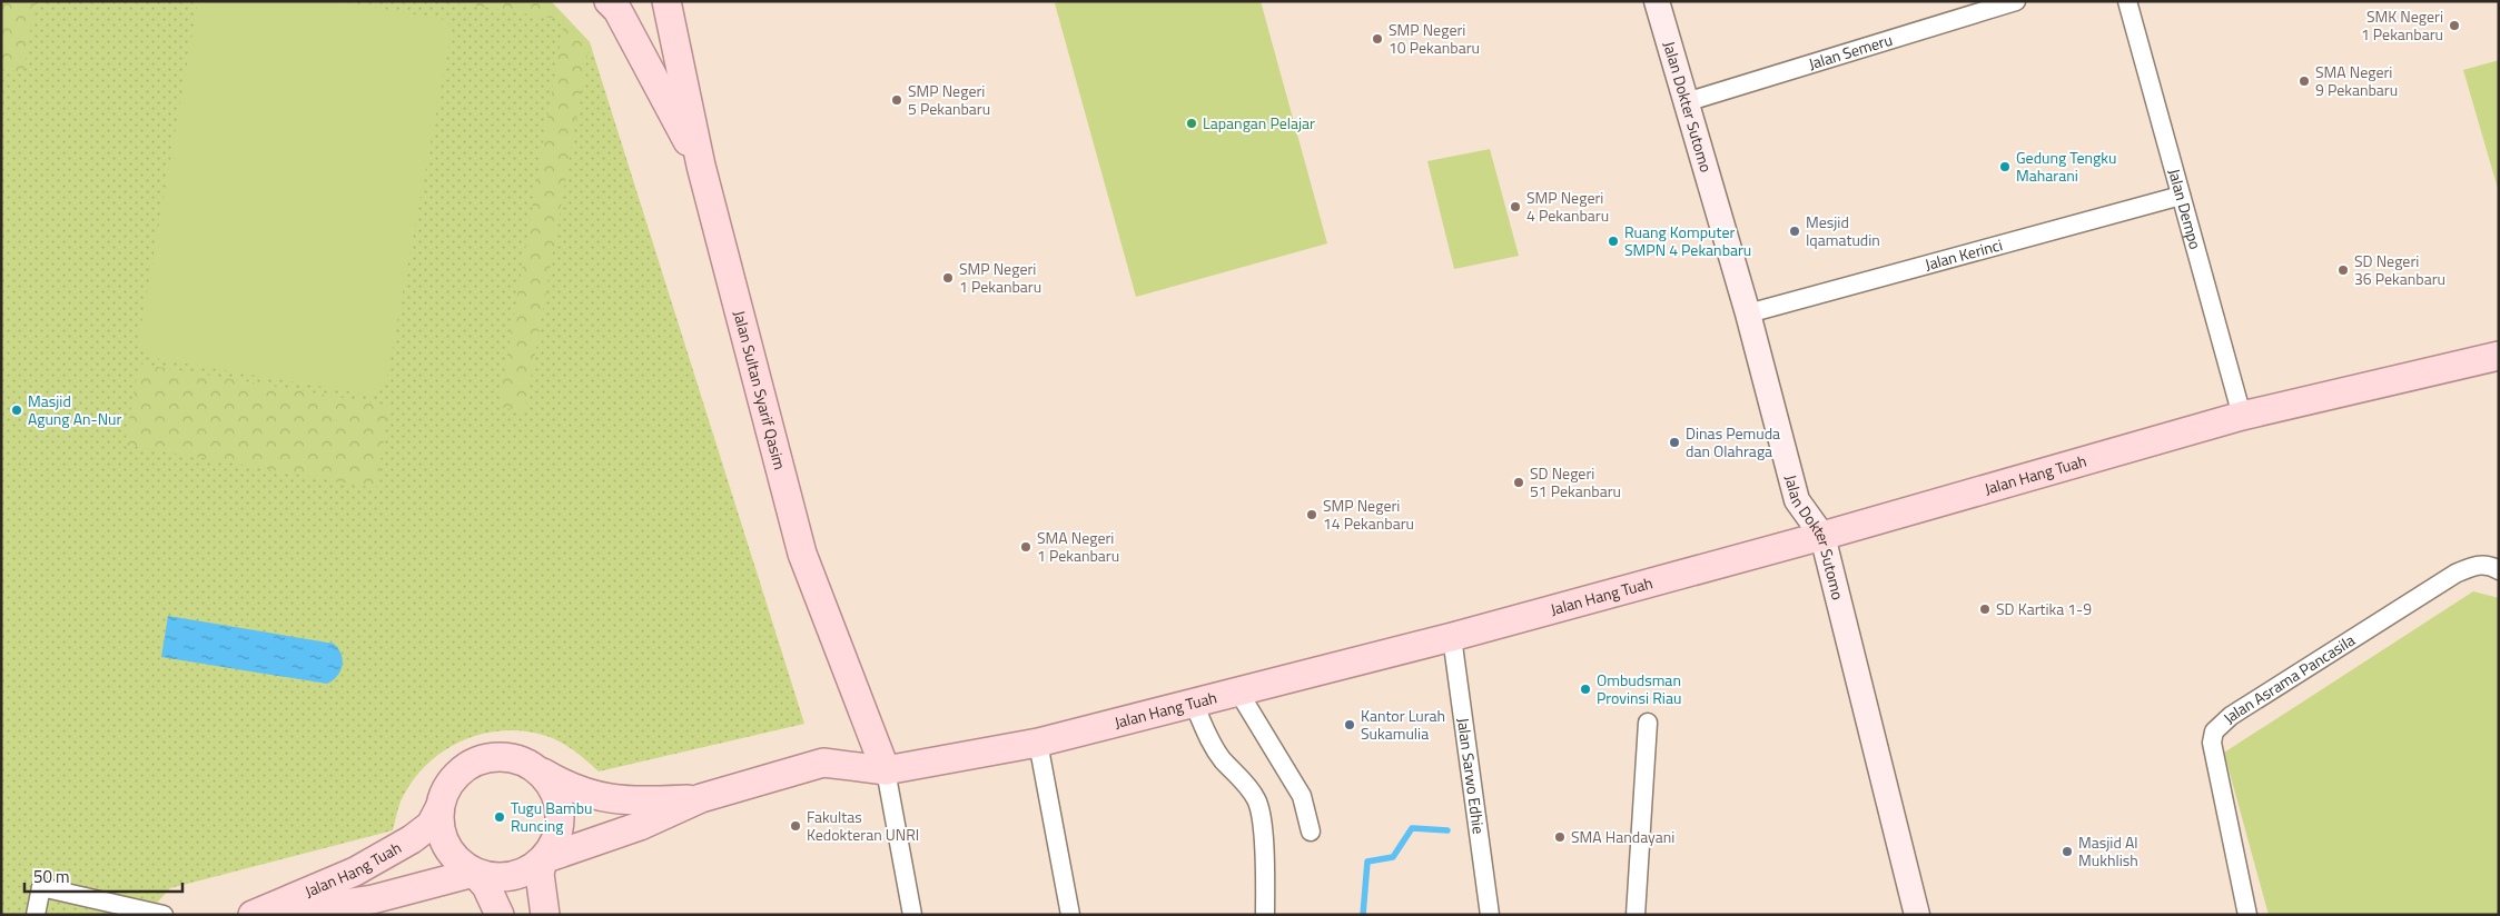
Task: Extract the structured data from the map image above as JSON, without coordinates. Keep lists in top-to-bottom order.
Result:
{
  "streets": {
    "main road": ["Jalan Dokter Sutomo", "Jalan Sultan Syarif Qasim", "Jalan Hang Tuah"],
    "street": [
      "Jalan Semeru",
      "Jalan Dempo",
      "Jalan Kerinci",
      "Jalan Asrama Pancasila",
      "Jalan Sarwo Edhie"
    ]
  },
  "crossings": [
    ["Jalan Semeru", "Jalan Dokter Sutomo"],
    ["Jalan Dokter Sutomo", "Jalan Kerinci"],
    ["Jalan Dokter Sutomo", "Jalan Hang Tuah"],
    ["Jalan Dempo", "Jalan Kerinci"],
    ["Jalan Dempo", "Jalan Hang Tuah"],
    ["Jalan Sultan Syarif Qasim", "Jalan Hang Tuah"],
    ["Jalan Hang Tuah", "Jalan Sarwo Edhie"]
  ],
  "places": [
    "SMK Negeri 1 Pekanbaru",
    "SMP Negeri 10 Pekanbaru",
    "SMA Negeri 9 Pekanbaru",
    "SMP Negeri 5 Pekanbaru",
    "Lapangan Pelajar",
    "Gedung Tengku Maharani",
    "SMP Negeri 4 Pekanbaru",
    "Mesjid Iqamatudin",
    "Ruang Komputer SMPN 4 Pekanbaru",
    "SD Negeri 36 Pekanbaru",
    "SMP Negeri 1 Pekanbaru",
    "Masjid Agung An-Nur",
    "Dinas Pemuda dan Olahraga",
    "SD Negeri 51 Pekanbaru",
    "SMP Negeri 14 Pekanbaru",
    "SMA Negeri 1 Pekanbaru",
    "SD Kartika 1-9",
    "Ombudsman Provinsi Riau",
    "Kantor Lurah Sukamulia",
    "Tugu Bambu Runcing",
    "Fakultas Kedokteran UNRI",
    "SMA Handayani",
    "Masjid Al Mukhlish"
  ],
  "scale_bar": "50 m"
}
